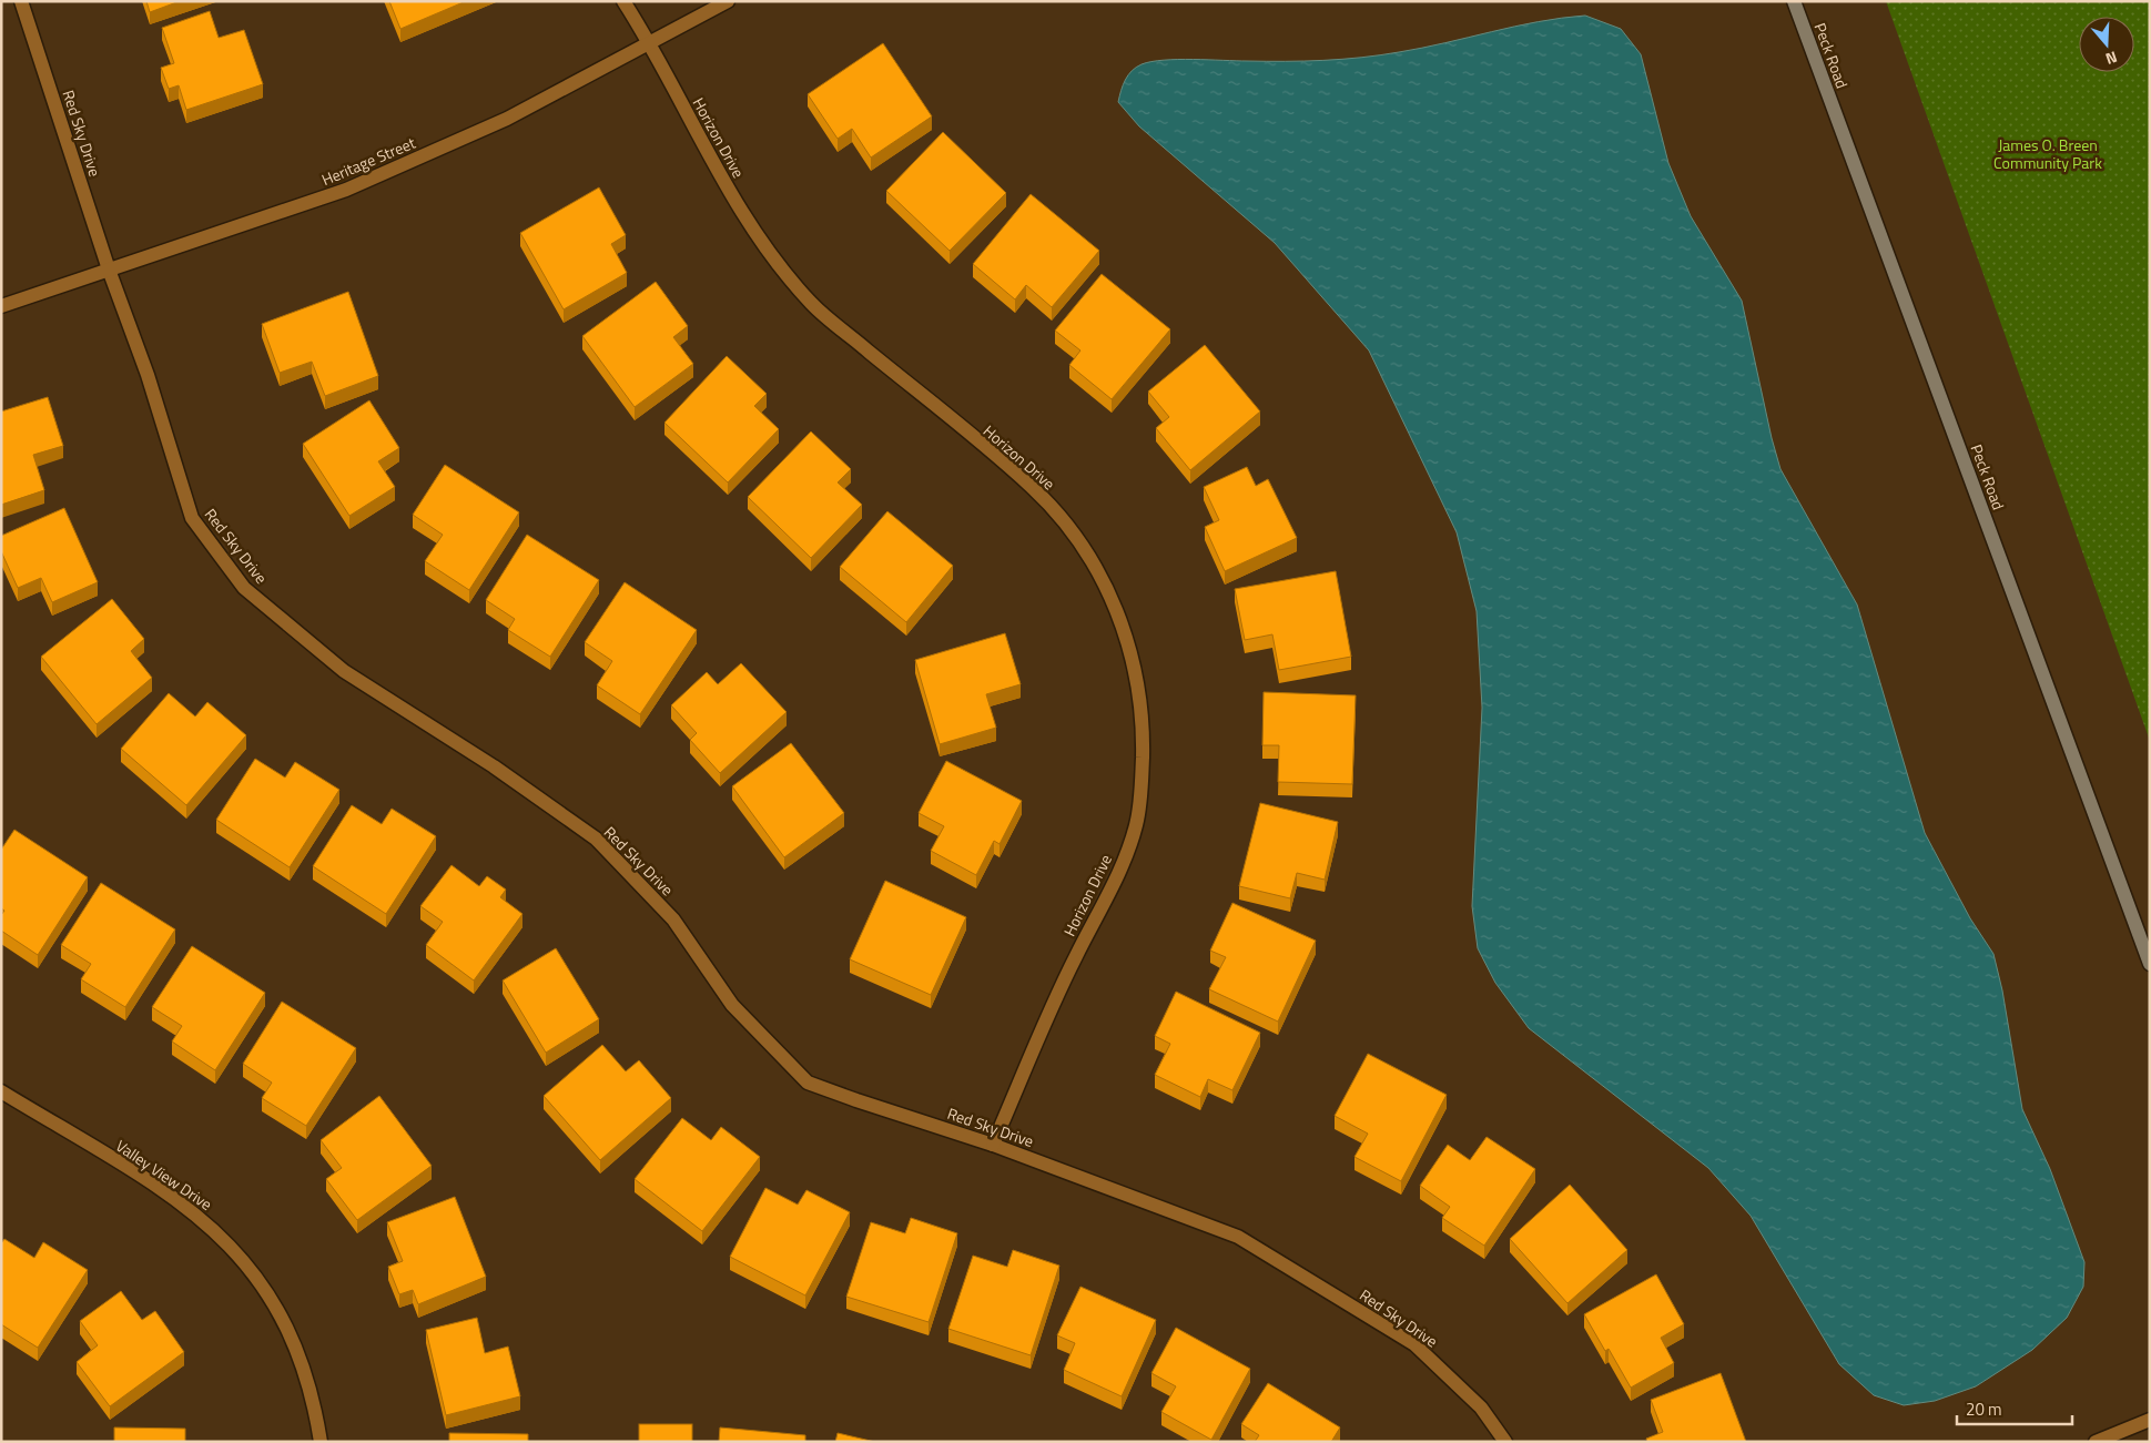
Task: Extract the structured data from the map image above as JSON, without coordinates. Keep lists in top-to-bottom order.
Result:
{
  "streets": {
    "street": [
      "Peck Road",
      "Red Sky Drive",
      "Horizon Drive",
      "Heritage Street",
      "Valley View Drive"
    ]
  },
  "crossings": [
    ["Red Sky Drive", "Horizon Drive"],
    ["Red Sky Drive", "Heritage Street"],
    ["Horizon Drive", "Heritage Street"]
  ],
  "parks": ["James O. Breen Community Park"],
  "scale_bar": "20 m",
  "north": "bottom"
}
